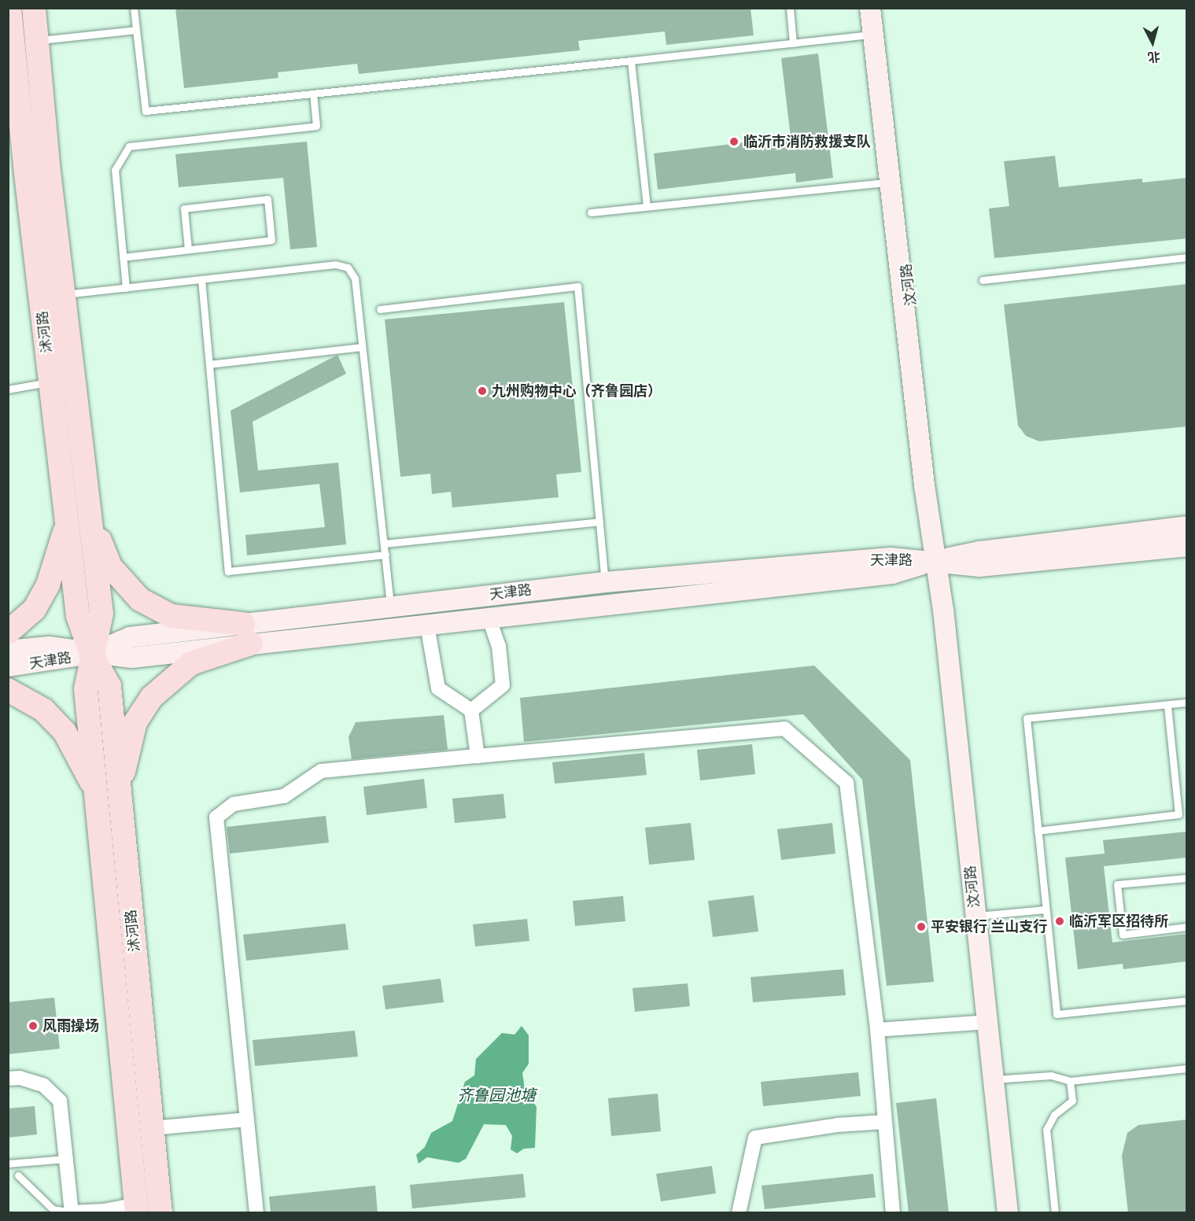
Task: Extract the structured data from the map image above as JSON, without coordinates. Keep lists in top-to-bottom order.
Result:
{
  "streets": {
    "main road": ["沭河路"],
    "street": ["汶河路", "天津路"]
  },
  "crossings": [
    ["汶河路", "天津路"],
    ["沭河路", "天津路"]
  ],
  "water": ["齐鲁园池塘"],
  "places": [
    "临沂市消防救援支队",
    "九州购物中心（齐鲁园店）",
    "临沂军区招待所",
    "平安银行 兰山支行",
    "风雨操场"
  ],
  "north": "bottom"
}
